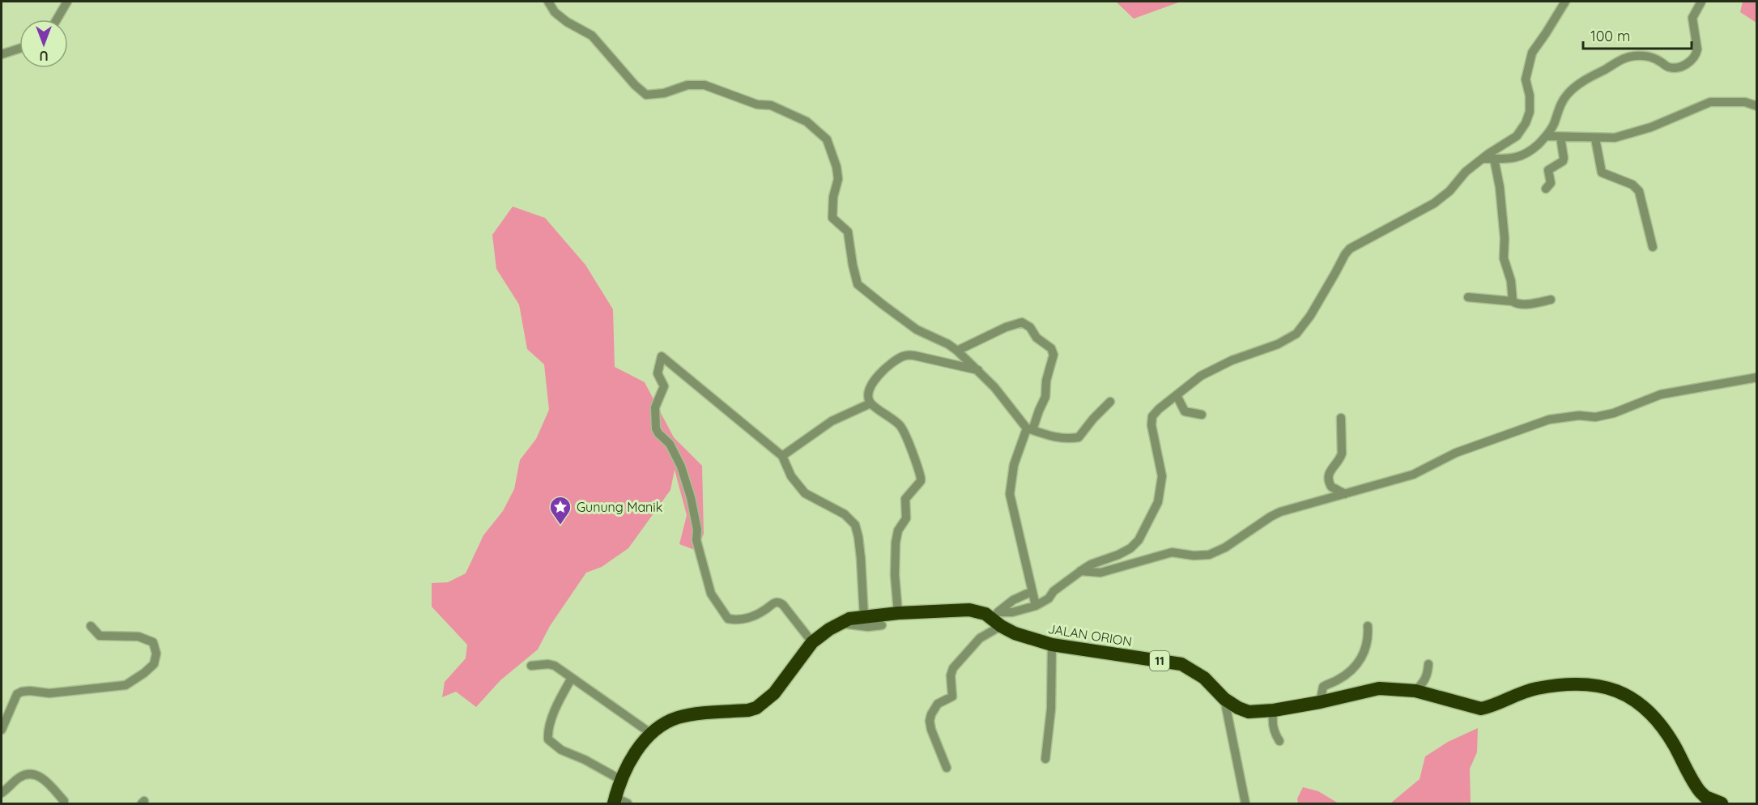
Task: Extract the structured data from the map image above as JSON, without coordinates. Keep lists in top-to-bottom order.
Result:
{
  "streets": {
    "highway": ["JALAN ORION", "11"]
  },
  "places": {
    "place": ["Gunung Manik"]
  },
  "scale_bar": "100 m",
  "north": "bottom"
}
